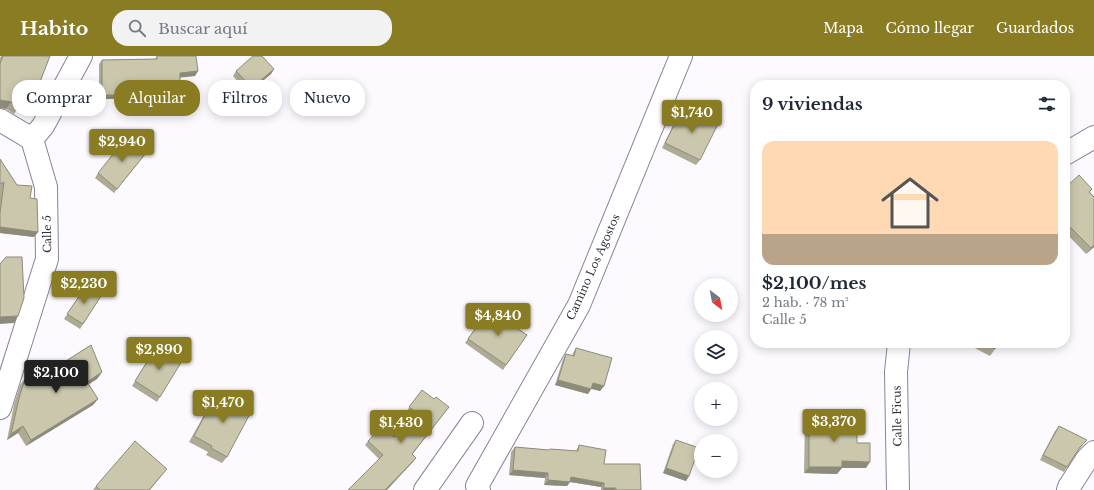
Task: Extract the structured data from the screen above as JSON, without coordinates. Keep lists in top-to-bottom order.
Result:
{
  "streets": {
    "street": ["Calle 5", "Camino Los Agostos", "Calle Ficus"]
  },
  "north": "bottom right",
  "page": {
    "header": "Habito",
    "search": "Buscar aquí",
    "nav": ["Mapa", "Cómo llegar", "Guardados"],
    "chip": [
      "Comprar",
      "Alquilar",
      "Filtros",
      "Nuevo"
    ],
    "heading": "9 viviendas",
    "price": [
      "$1,740",
      "$2,940",
      "$2,230",
      "$4,840",
      "$2,890",
      "$2,100",
      "$1,470",
      "$3,370",
      "$1,430"
    ],
    "list": [
      {
        "name": "$2,100/mes",
        "note": "2 hab. · 78 m² · Calle 5"
      }
    ],
    "map_buttons": ["+", "−"]
  }
}
